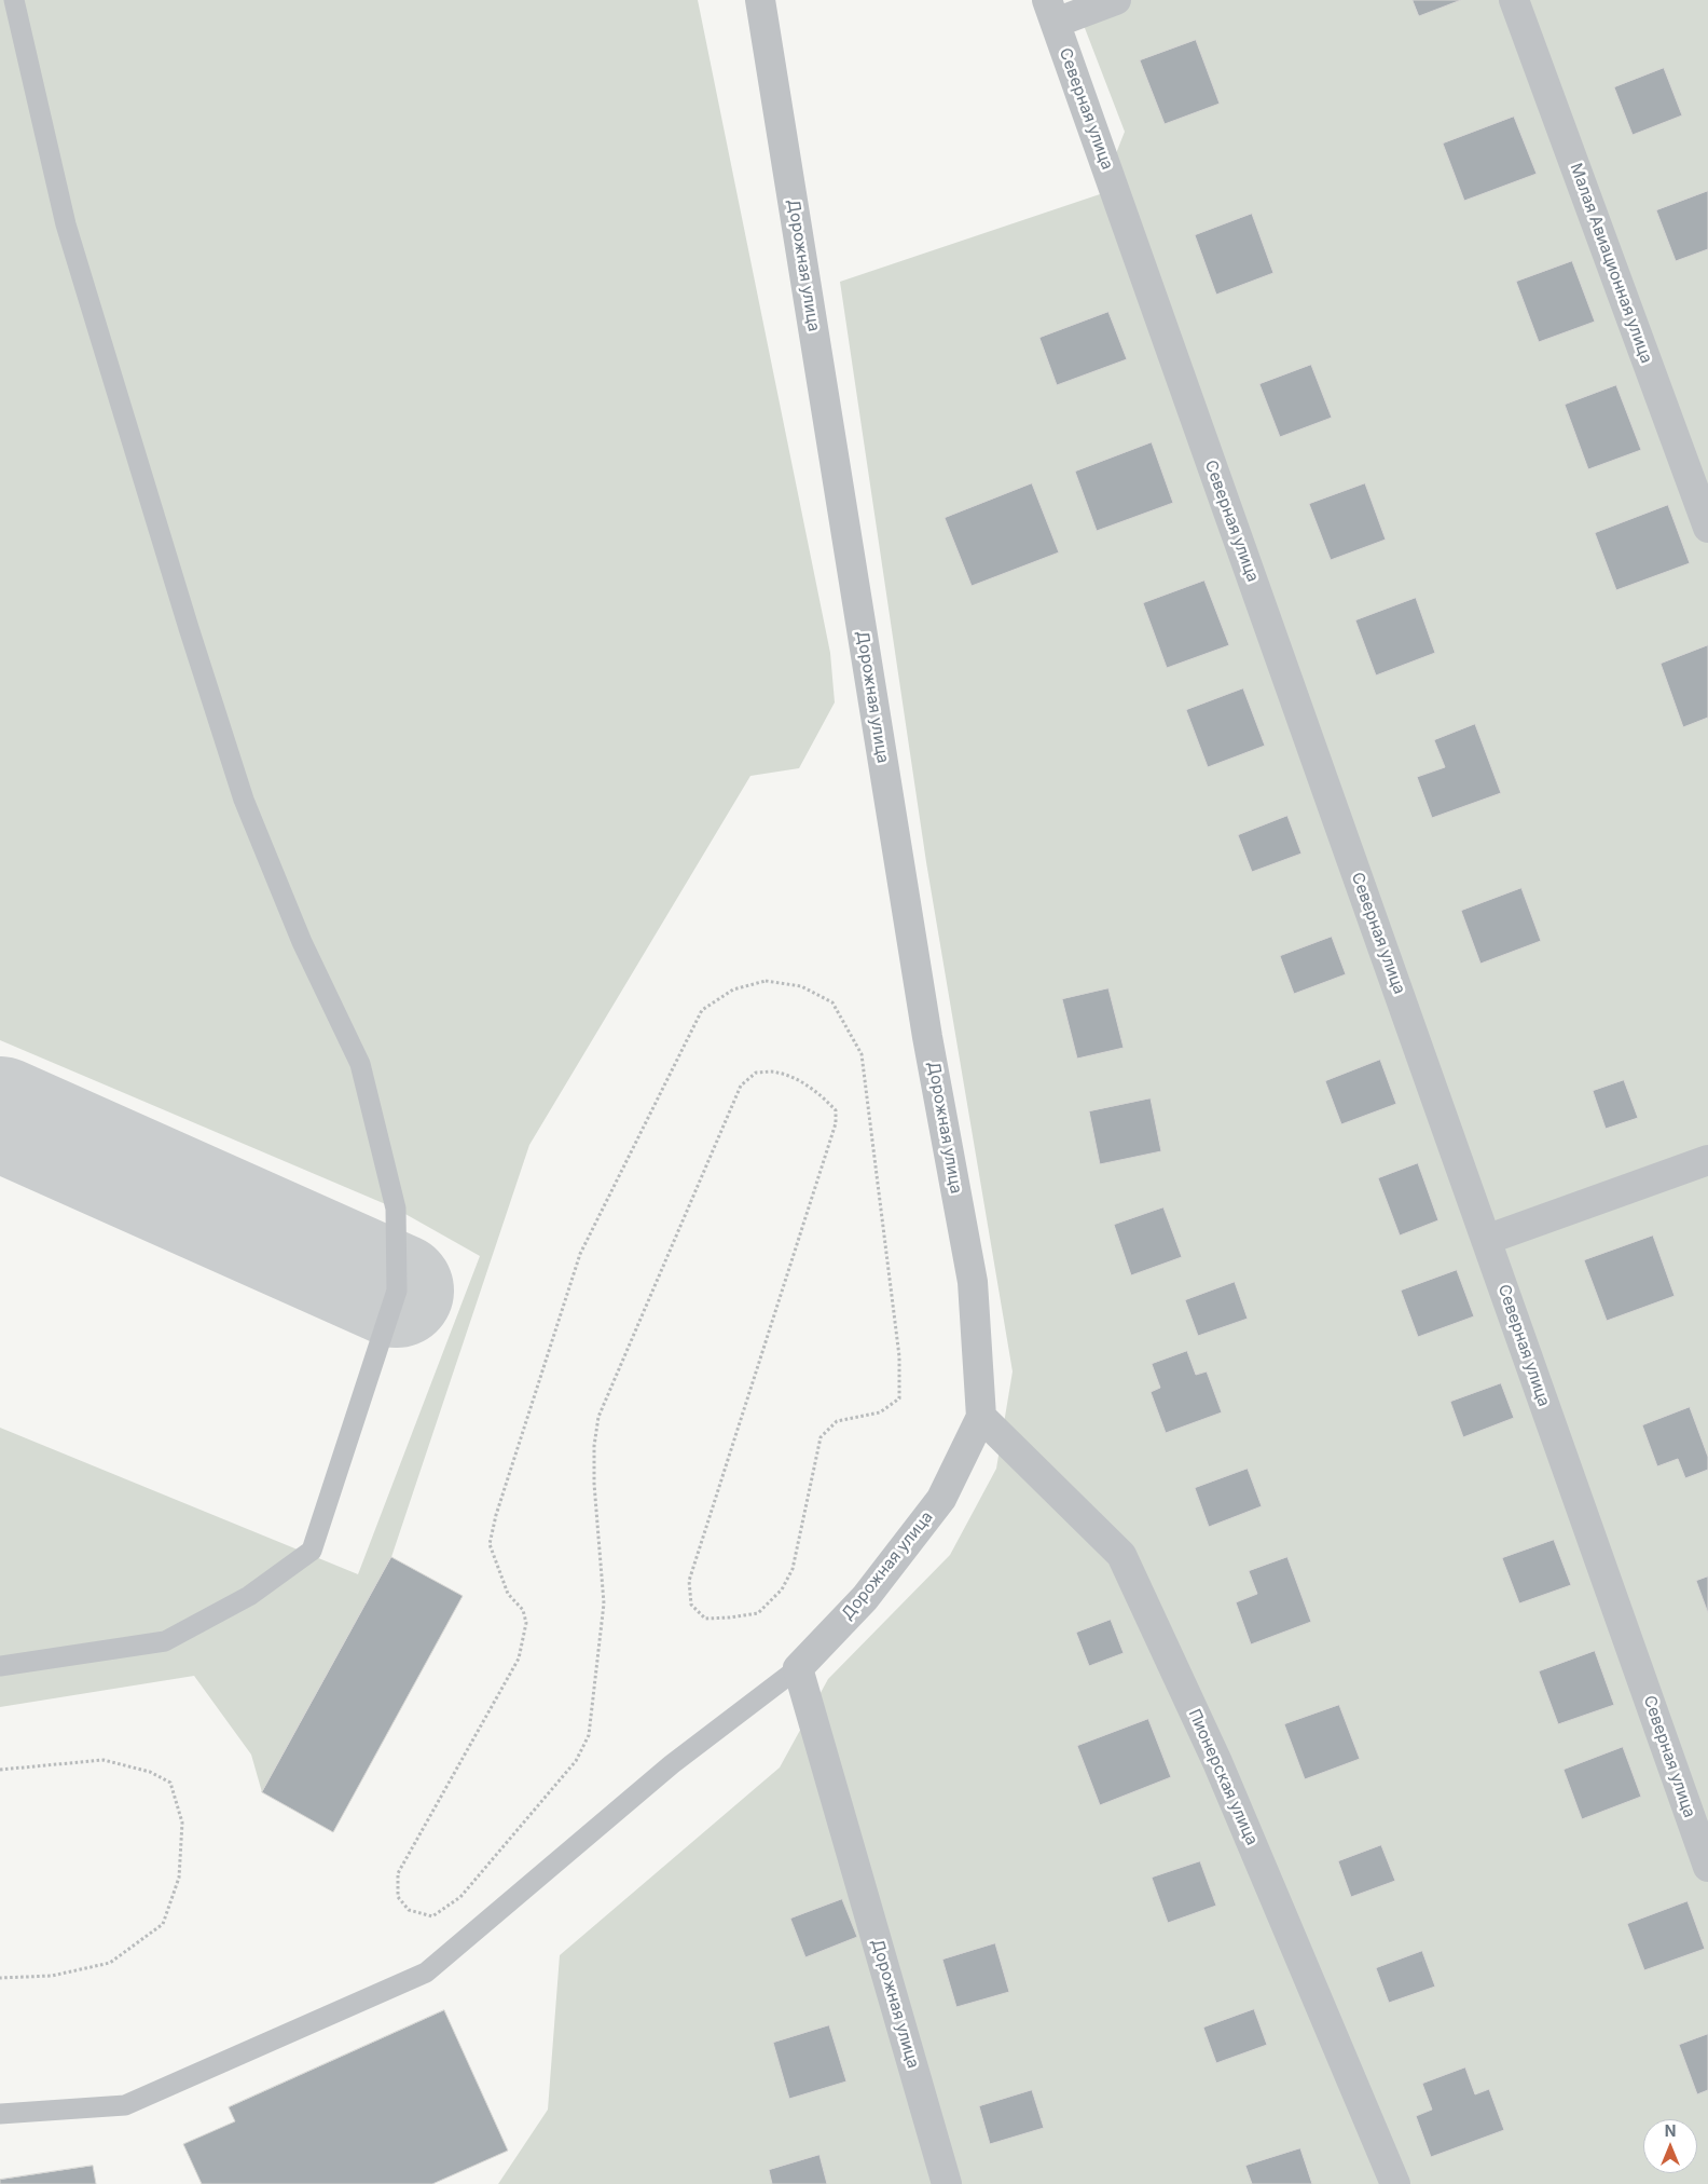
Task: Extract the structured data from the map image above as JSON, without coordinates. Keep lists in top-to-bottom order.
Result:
{
  "streets": {
    "street": [
      "Северная улица",
      "Малая Авиационная улица",
      "Дорожная улица",
      "Пионерская улица"
    ]
  },
  "crossings": [
    ["Дорожная улица", "Пионерская улица"]
  ],
  "north": "top"
}
